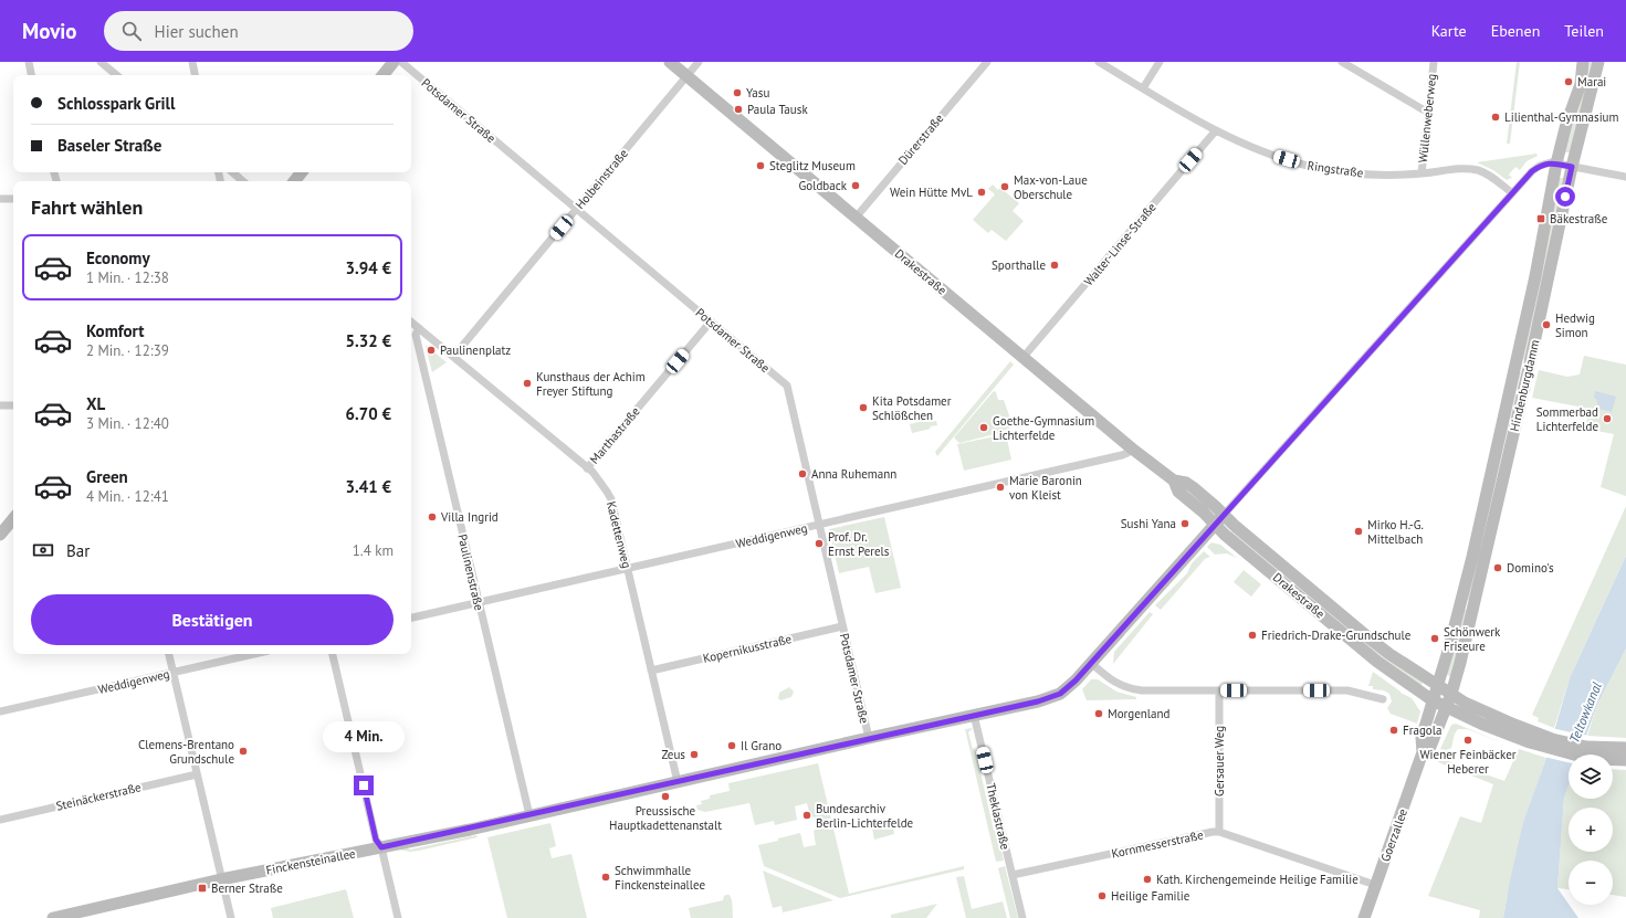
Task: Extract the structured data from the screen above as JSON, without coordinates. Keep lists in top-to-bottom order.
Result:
{
  "streets": {
    "main road": [
      "Drakestraße",
      "Hindenburgdamm",
      "Goerzallee",
      "Finckensteinallee"
    ],
    "street": [
      "Potsdamer Straße",
      "Wüllenweberweg",
      "Dürerstraße",
      "Ringstraße",
      "Holbeinstraße",
      "Walter-Linse-Straße",
      "Marthastraße",
      "Kadettenweg",
      "Weddigenweg",
      "Paulinenstraße",
      "Kopernikusstraße",
      "Gersauer Weg",
      "Steinäckerstraße",
      "Theklastraße",
      "Kornmesserstraße"
    ]
  },
  "crossings": [
    ["Potsdamer Straße", "Holbeinstraße"],
    ["Potsdamer Straße", "Marthastraße"],
    ["Potsdamer Straße", "Weddigenweg"],
    ["Potsdamer Straße", "Kopernikusstraße"],
    ["Potsdamer Straße", "Finckensteinallee"],
    ["Wüllenweberweg", "Ringstraße"],
    ["Dürerstraße", "Drakestraße"],
    ["Ringstraße", "Walter-Linse-Straße"],
    ["Holbeinstraße", "Drakestraße"],
    ["Holbeinstraße", "Kadettenweg"],
    ["Walter-Linse-Straße", "Drakestraße"],
    ["Drakestraße", "Hindenburgdamm"],
    ["Drakestraße", "Weddigenweg"],
    ["Drakestraße", "Goerzallee"],
    ["Drakestraße", "Finckensteinallee"],
    ["Hindenburgdamm", "Goerzallee"],
    ["Marthastraße", "Kadettenweg"],
    ["Kadettenweg", "Weddigenweg"],
    ["Kadettenweg", "Paulinenstraße"],
    ["Kadettenweg", "Kopernikusstraße"],
    ["Kadettenweg", "Finckensteinallee"],
    ["Weddigenweg", "Paulinenstraße"],
    ["Paulinenstraße", "Finckensteinallee"],
    ["Gersauer Weg", "Kornmesserstraße"],
    ["Theklastraße", "Kornmesserstraße"],
    ["Theklastraße", "Finckensteinallee"],
    ["Goerzallee", "Kornmesserstraße"]
  ],
  "water": ["Teltowkanal"],
  "places": {
    "other": [
      "Marai",
      "Yasu",
      "Paula Tausk",
      "Lilienthal-Gymnasium",
      "Steglitz Museum",
      "Goldback",
      "Max-von-Laue Oberschule",
      "Wein Hütte MvL",
      "Sporthalle",
      "Hedwig Simon",
      "Paulinenplatz",
      "Kunsthaus der Achim Freyer Stiftung",
      "Kita Potsdamer Schlößchen",
      "Sommerbad Lichterfelde",
      "Goethe-Gymnasium Lichterfelde",
      "Anna Ruhemann",
      "Marie Baronin von Kleist",
      "Villa Ingrid",
      "Sushi Yana",
      "Mirko H.-G. Mittelbach",
      "Prof. Dr. Ernst Perels",
      "Domino's",
      "Friedrich-Drake-Grundschule",
      "Schönwerk Friseure",
      "Morgenland",
      "Fragola",
      "Wiener Feinbäcker Heberer",
      "Il Grano",
      "Clemens-Brentano Grundschule",
      "Zeus",
      "Preussische Hauptkadettenanstalt",
      "Bundesarchiv Berlin-Lichterfelde",
      "Schwimmhalle Finckensteinallee",
      "Kath. Kirchengemeinde Heilige Familie",
      "Heilige Familie"
    ],
    "transit": ["Bäkestraße", "Berner Straße"]
  },
  "page": {
    "header": "Movio",
    "search": "Hier suchen",
    "nav": ["Karte", "Ebenen", "Teilen"],
    "banner": ["Schlosspark Grill", "Baseler Straße"],
    "heading": "Fahrt wählen",
    "list": [
      {
        "name": "Economy",
        "note": "1 Min. · 12:38",
        "value": "3.94 €"
      },
      {
        "name": "Komfort",
        "note": "2 Min. · 12:39",
        "value": "5.32 €"
      },
      {
        "name": "XL",
        "note": "3 Min. · 12:40",
        "value": "6.70 €"
      },
      {
        "name": "Green",
        "note": "4 Min. · 12:41",
        "value": "3.41 €"
      }
    ],
    "pay": ["Bar", "1.4 km"],
    "buttons": "Bestätigen",
    "bubble": "4 Min.",
    "map_buttons": ["+", "−"]
  }
}
